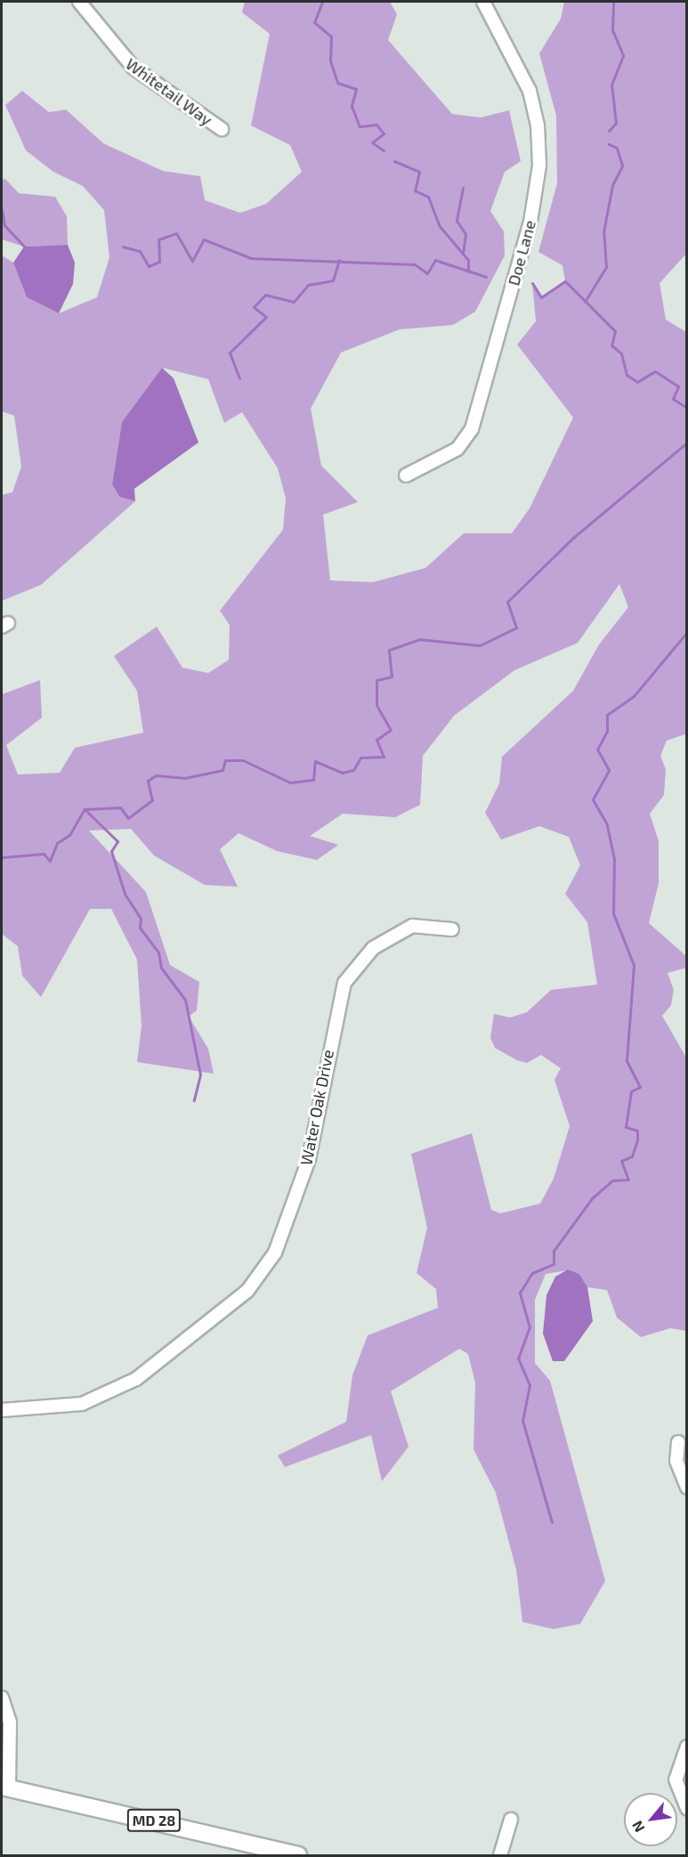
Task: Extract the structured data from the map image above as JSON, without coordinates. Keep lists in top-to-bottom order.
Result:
{
  "streets": {
    "main road": ["MD 28"],
    "street": ["Whitetail Way", "Doe Lane", "Water Oak Drive"]
  },
  "north": "bottom left"
}
